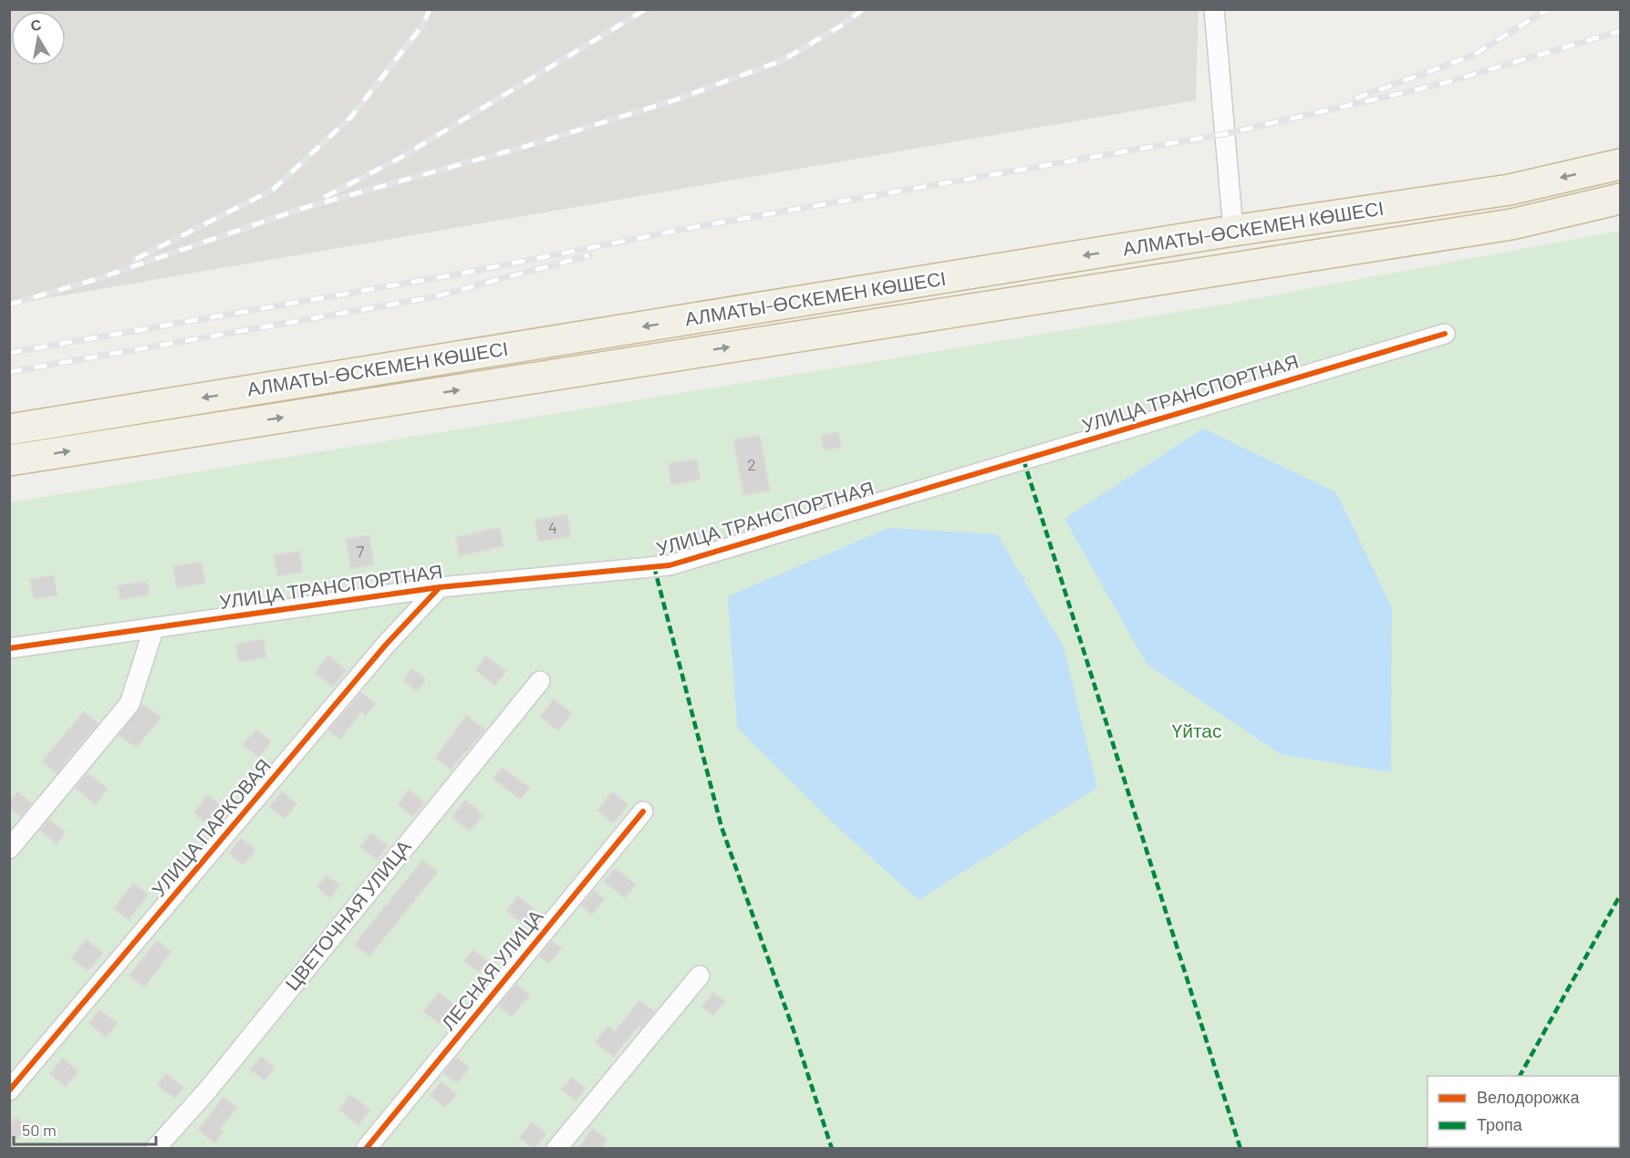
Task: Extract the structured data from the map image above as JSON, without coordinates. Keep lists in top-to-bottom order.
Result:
{
  "streets": {
    "highway": ["АЛМАТЫ-ӨСКЕМЕН КӨШЕСІ"],
    "street": [
      "УЛИЦА ТРАНСПОРТНАЯ",
      "УЛИЦА ПАРКОВАЯ",
      "ЦВЕТОЧНАЯ УЛИЦА",
      "ЛЕСНАЯ УЛИЦА"
    ]
  },
  "crossings": [
    ["УЛИЦА ТРАНСПОРТНАЯ", "УЛИЦА ПАРКОВАЯ"]
  ],
  "parks": ["Үйтас"],
  "house_numbers": ["2", "4", "7"],
  "legend": ["Велодорожка", "Тропа"],
  "scale_bar": "50 m",
  "north": "top"
}
